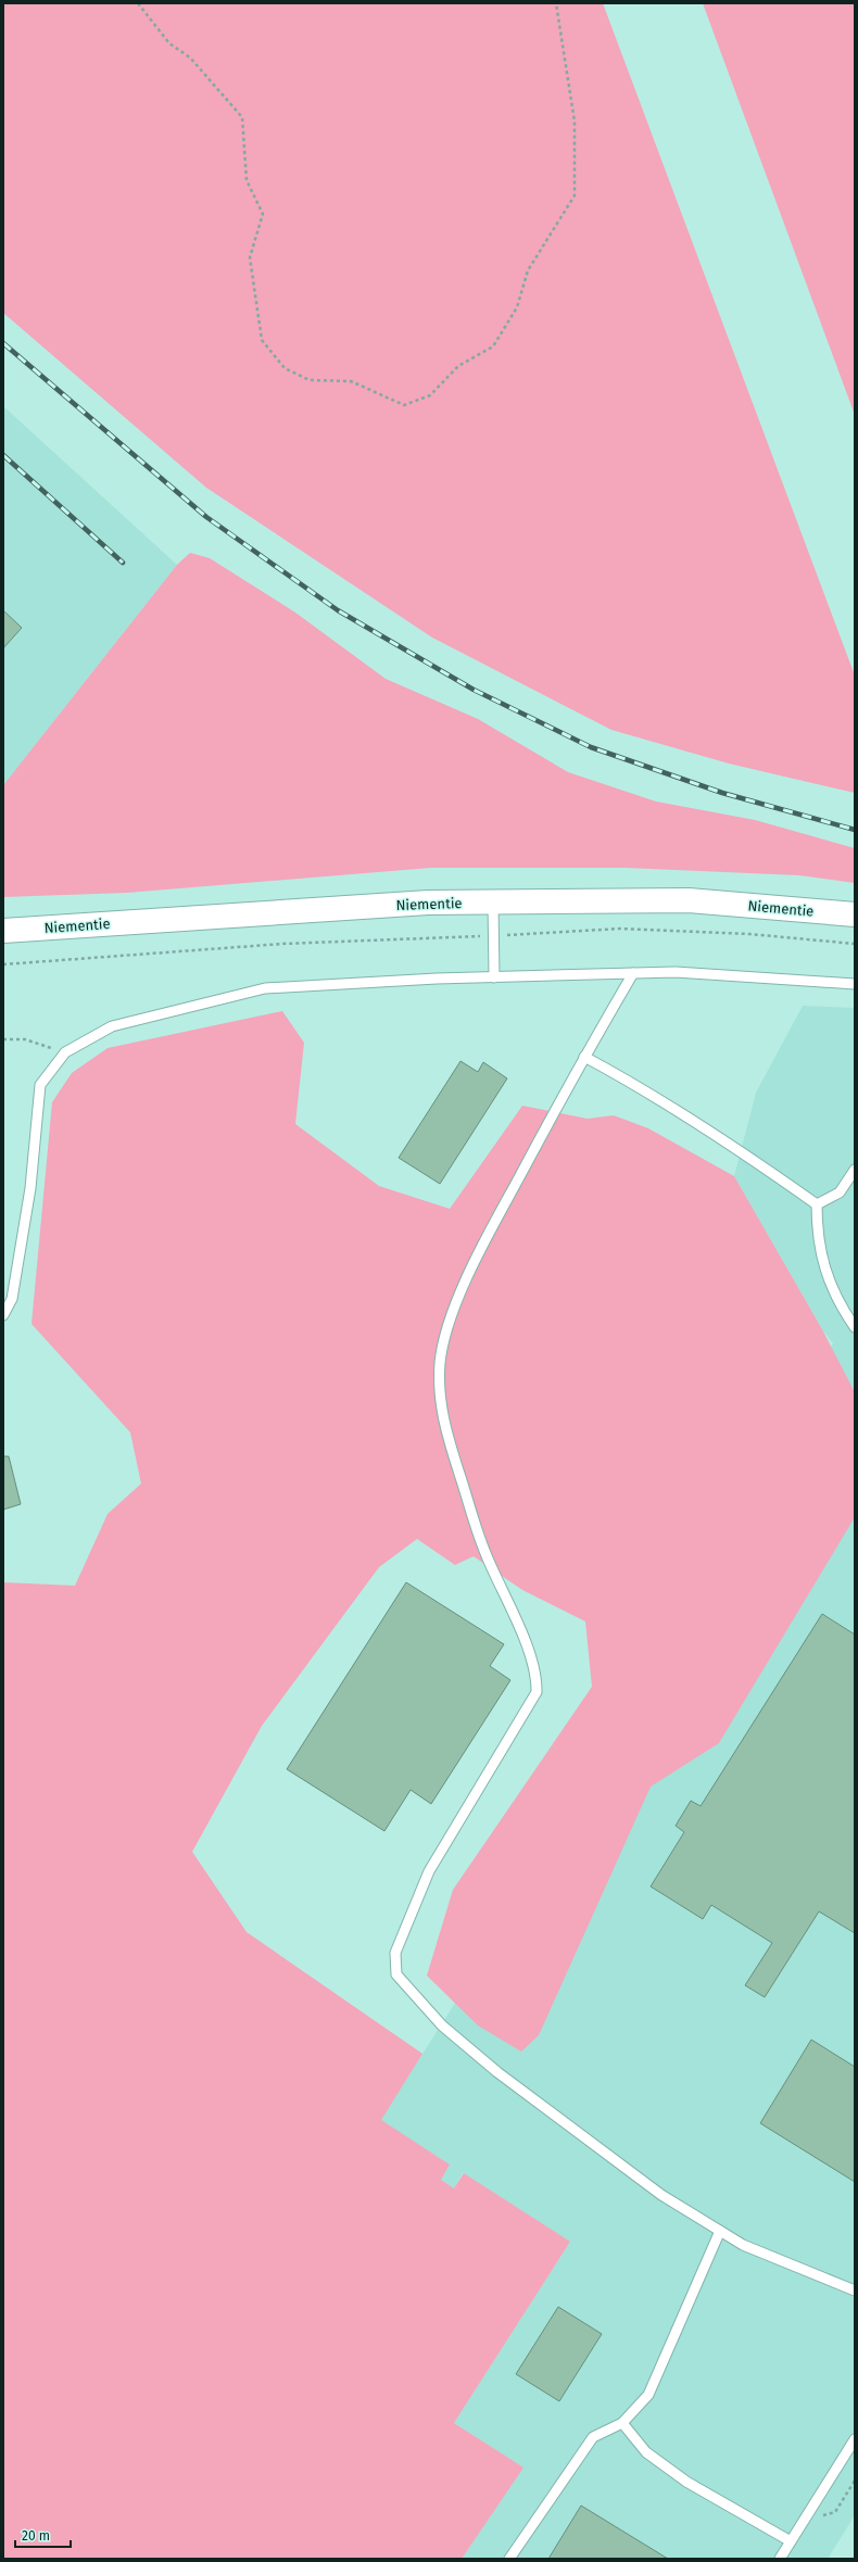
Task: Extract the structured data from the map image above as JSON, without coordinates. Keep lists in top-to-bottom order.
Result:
{
  "streets": {
    "main road": ["Niementie"]
  },
  "scale_bar": "20 m"
}
